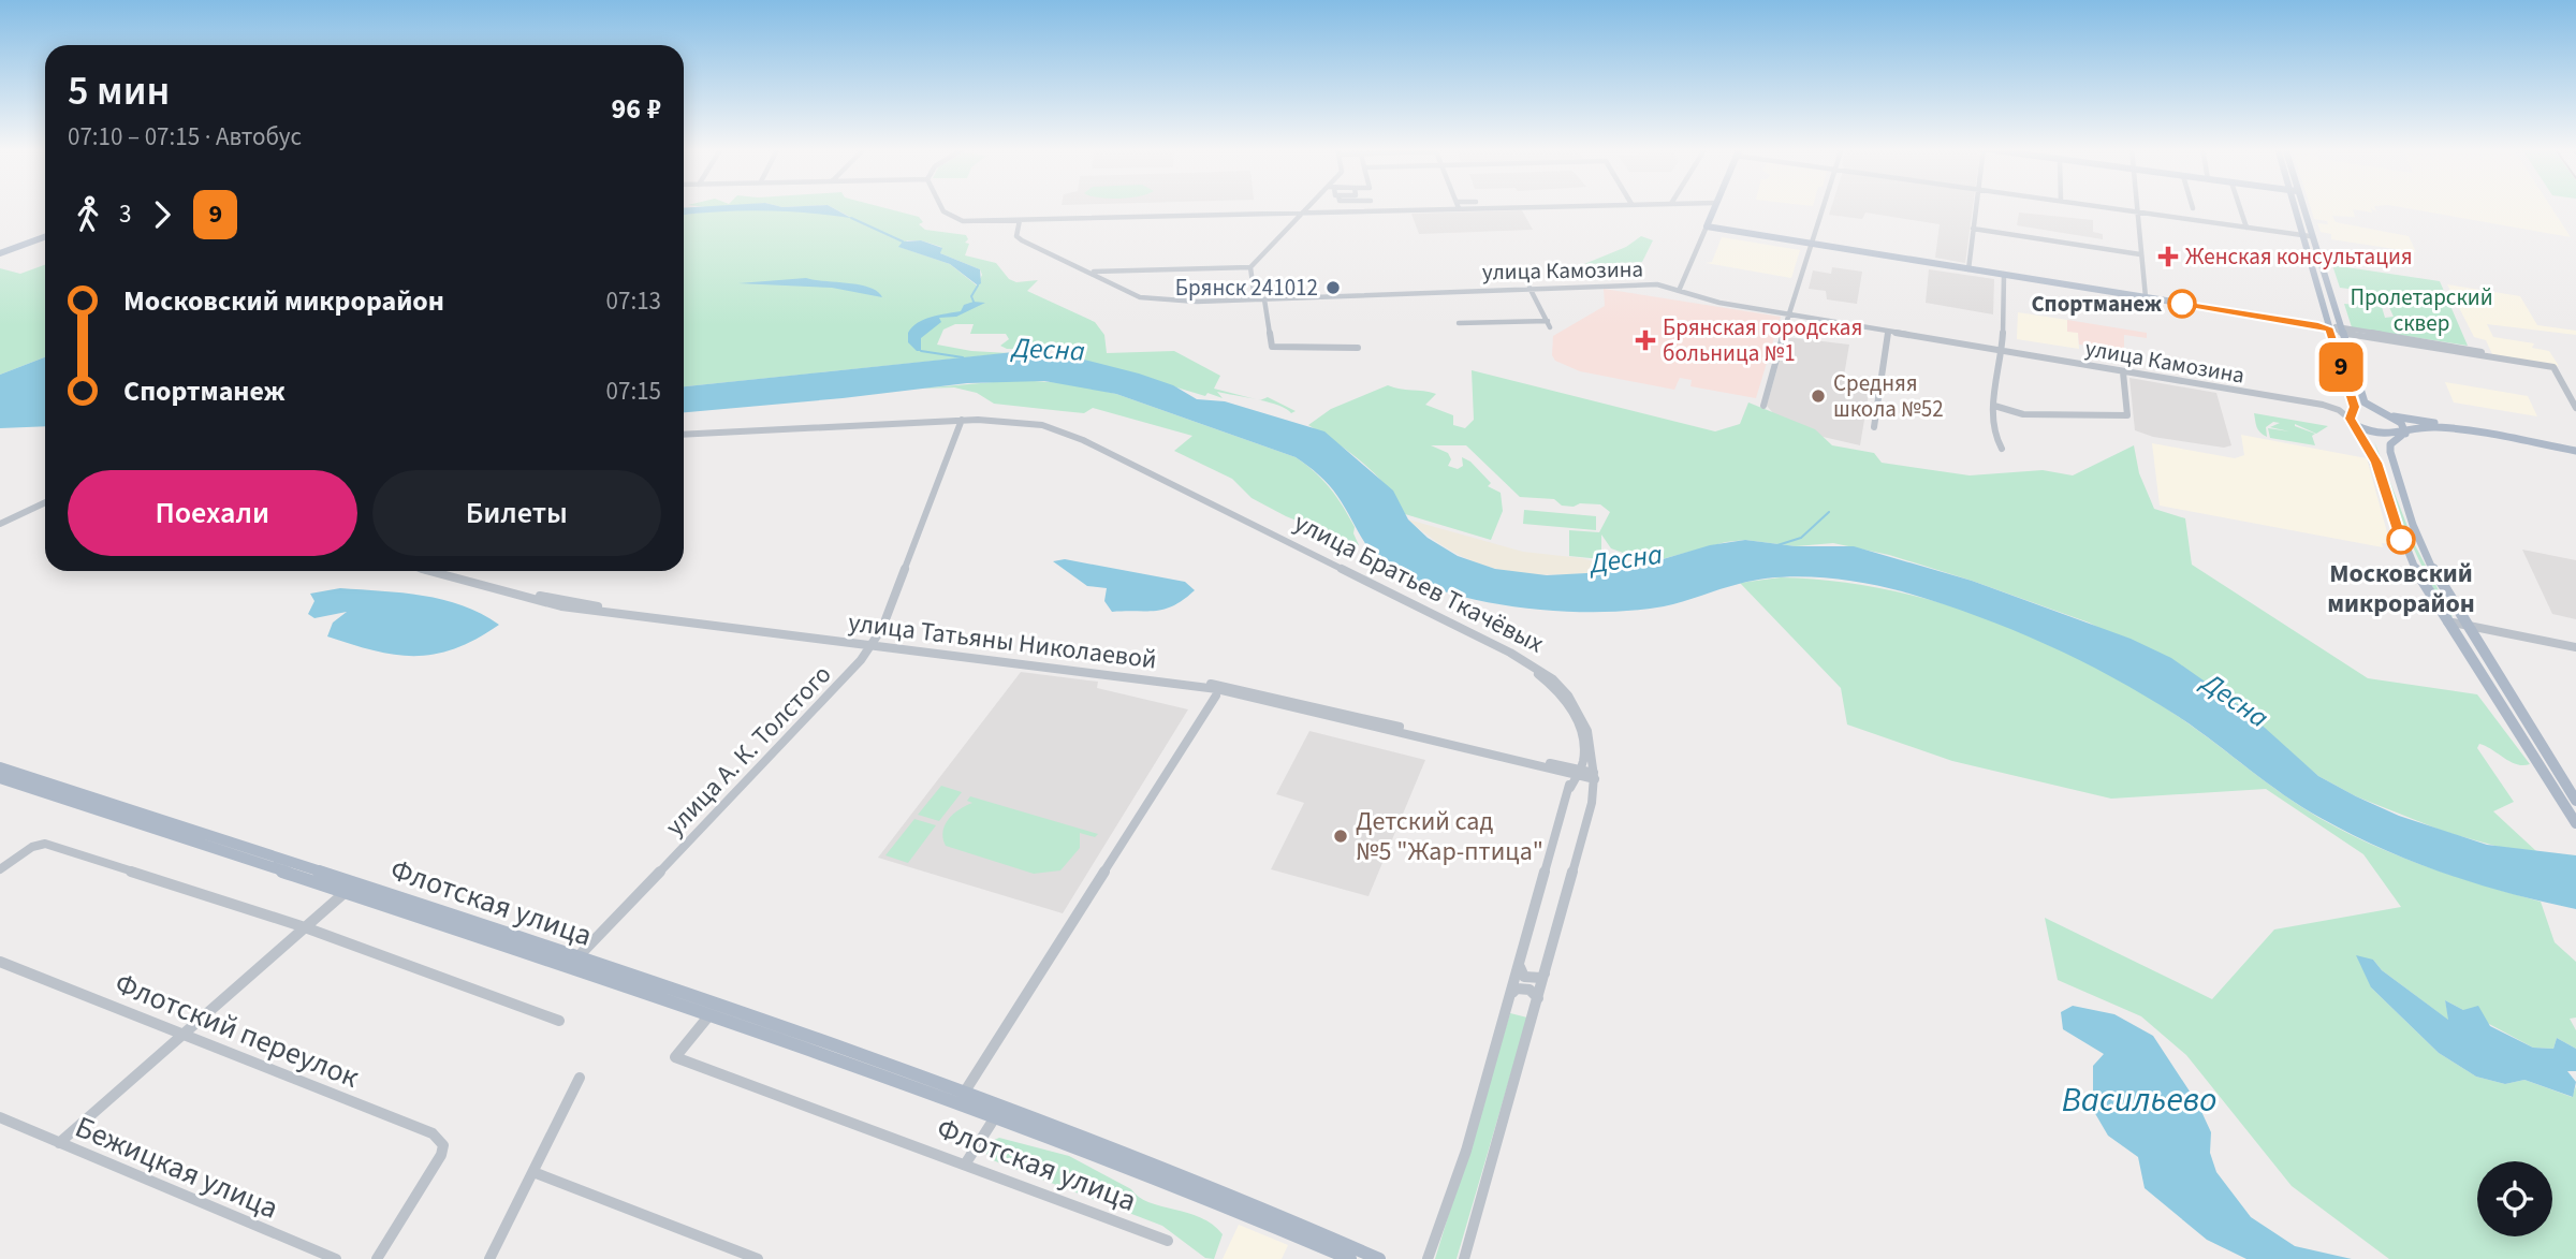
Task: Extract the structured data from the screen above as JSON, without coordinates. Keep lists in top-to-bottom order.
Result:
{
  "streets": {
    "main road": ["Флотская улица"],
    "street": [
      "улица Камозина",
      "улица Братьев Ткачёвых",
      "улица Татьяны Николаевой",
      "улица А. К. Толстого",
      "Флотский переулок",
      "Бежицкая улица"
    ]
  },
  "crossings": [
    ["улица Братьев Ткачёвых", "улица Татьяны Николаевой"],
    ["улица Братьев Ткачёвых", "улица А. К. Толстого"],
    ["улица Татьяны Николаевой", "улица А. К. Толстого"],
    ["улица А. К. Толстого", "Флотская улица"]
  ],
  "water": ["Десна", "Васильево"],
  "parks": ["Пролетарский сквер"],
  "places": {
    "health": ["Женская консультация", "Брянская городская больница №1"],
    "other": [
      "Брянск 241012",
      "Спортманеж",
      "Средняя школа №52",
      "Московский микрорайон",
      "Детский сад №5 \"Жар-птица\""
    ]
  },
  "lines": ["bus line 9"],
  "page": {
    "on_map": "9",
    "heading": ["5 мин", "07:10 – 07:15 · Автобус", "96 ₽"],
    "legs": ["3", "9"],
    "list": [
      {
        "name": "Московский микрорайон",
        "value": "07:13"
      },
      {
        "name": "Спортманеж",
        "value": "07:15"
      }
    ],
    "buttons": ["Поехали", "Билеты"]
  }
}
